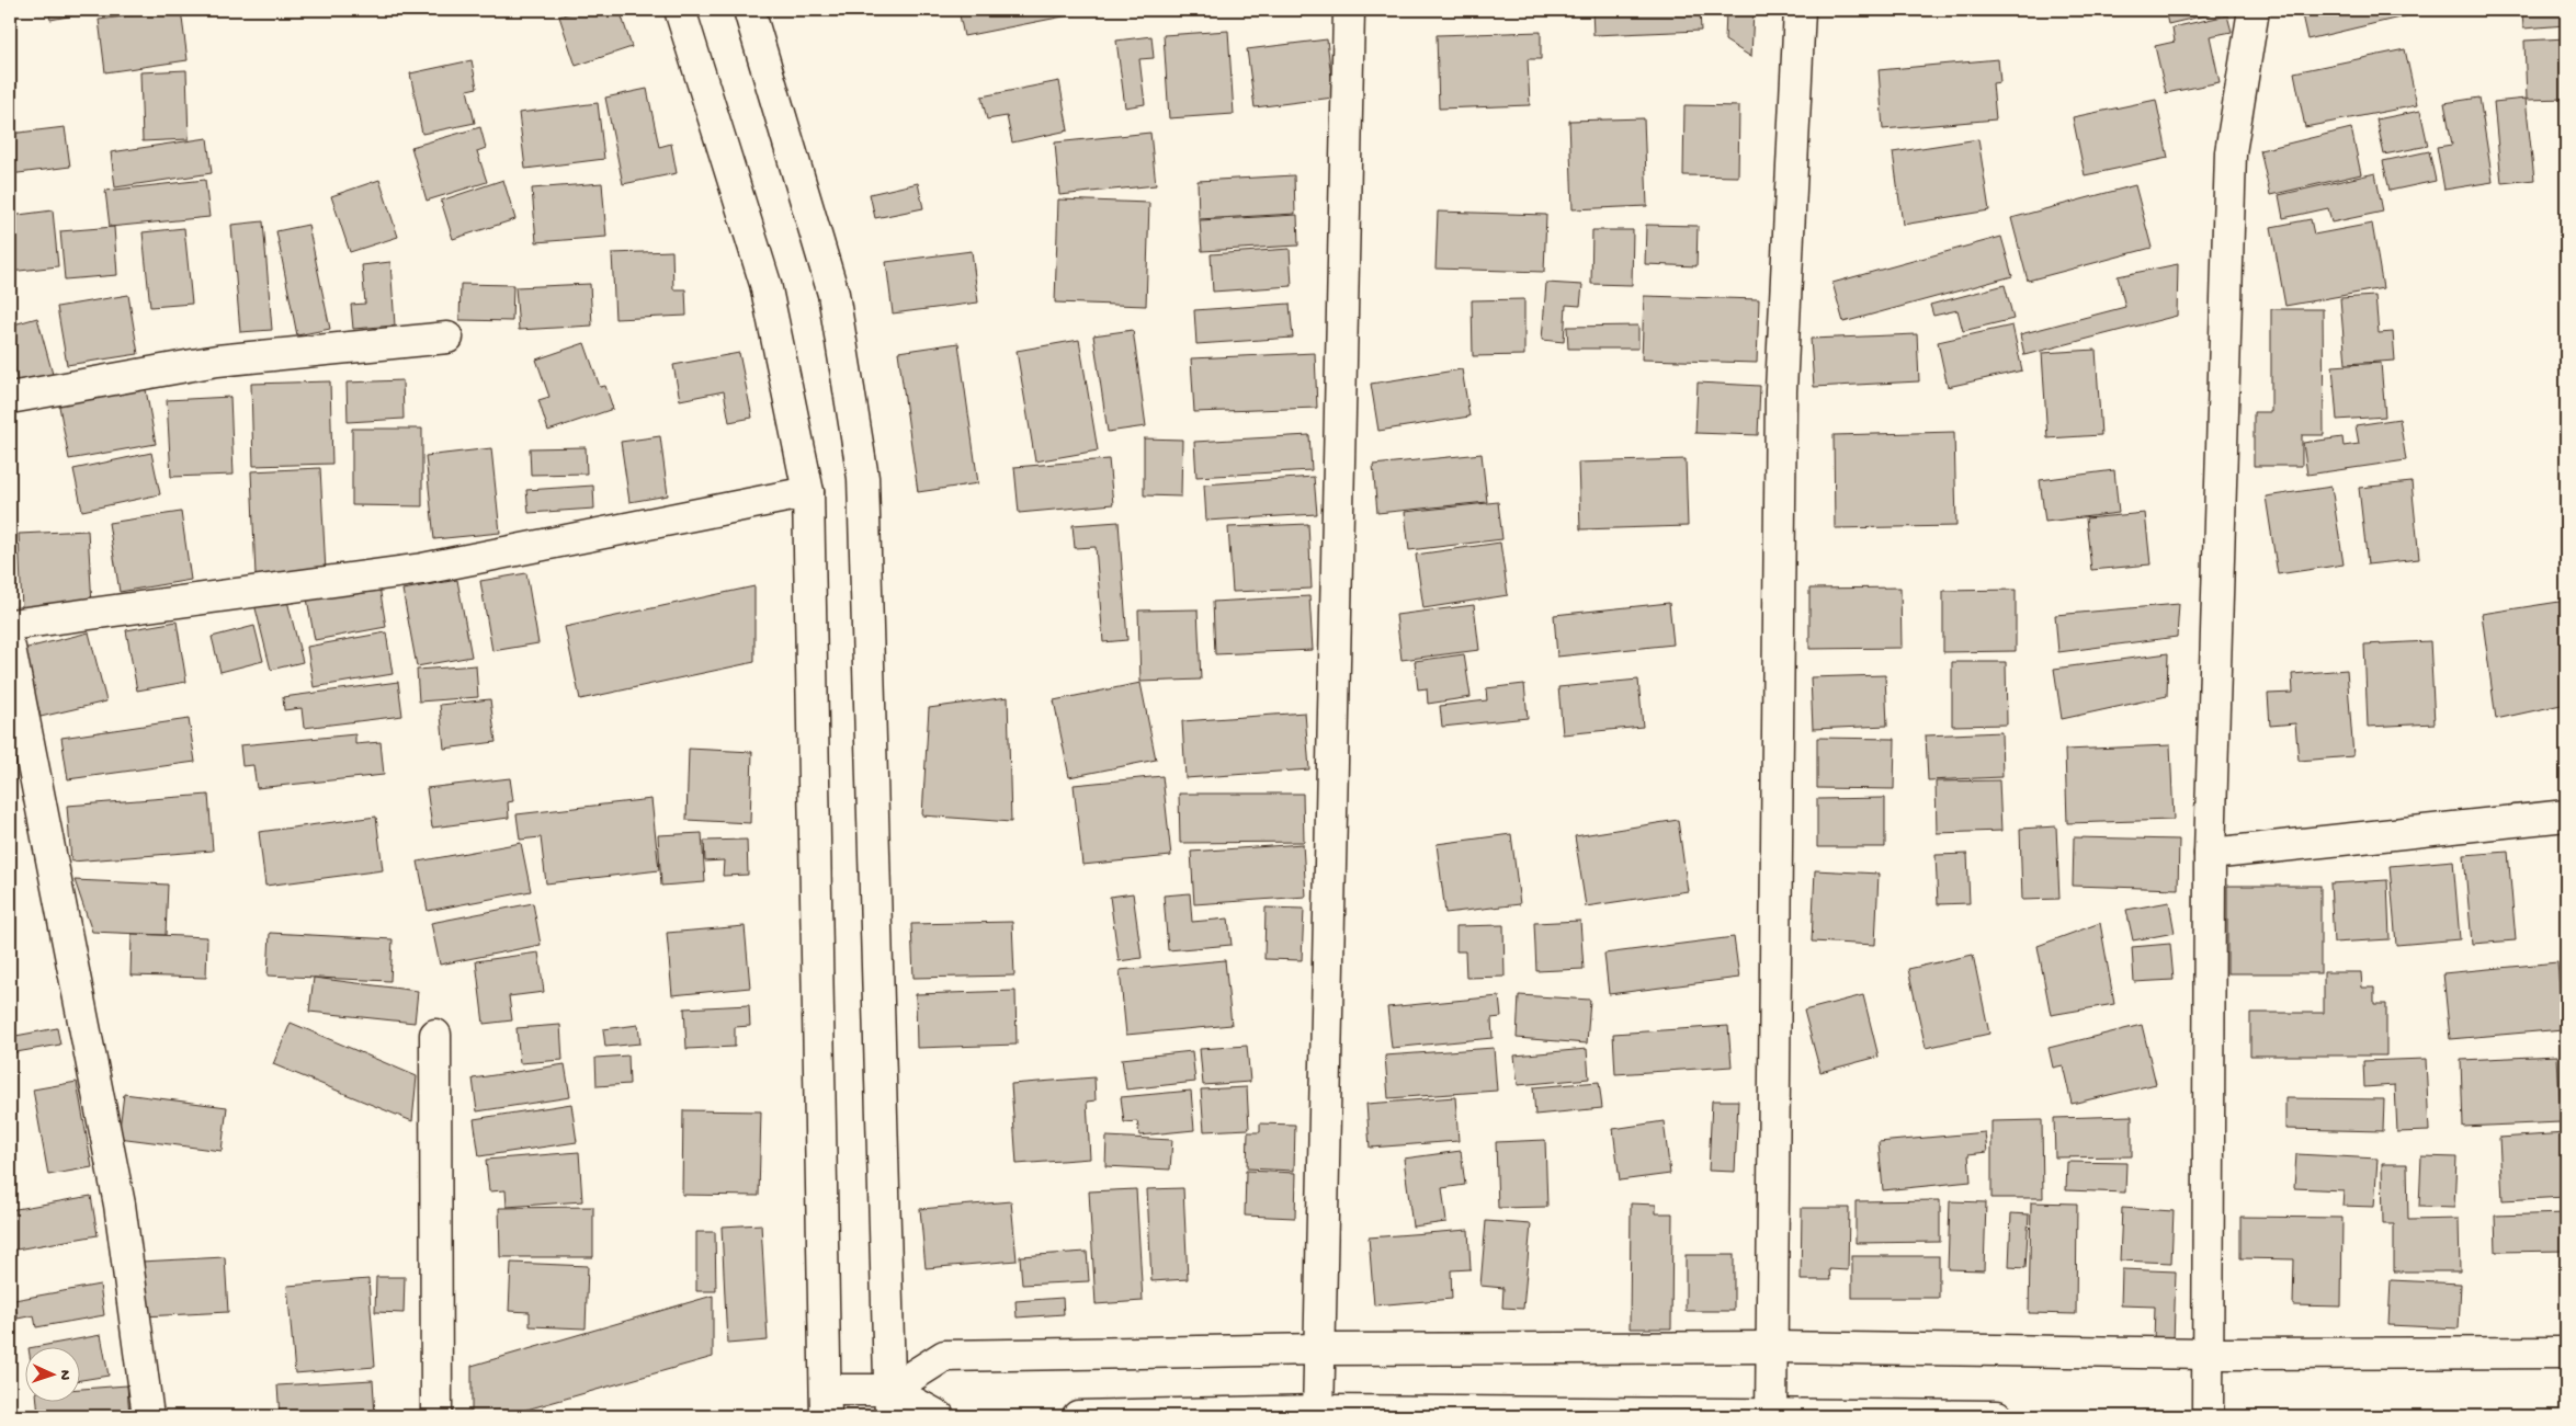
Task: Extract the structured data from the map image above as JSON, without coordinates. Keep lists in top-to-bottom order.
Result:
{
  "north": "right"
}
